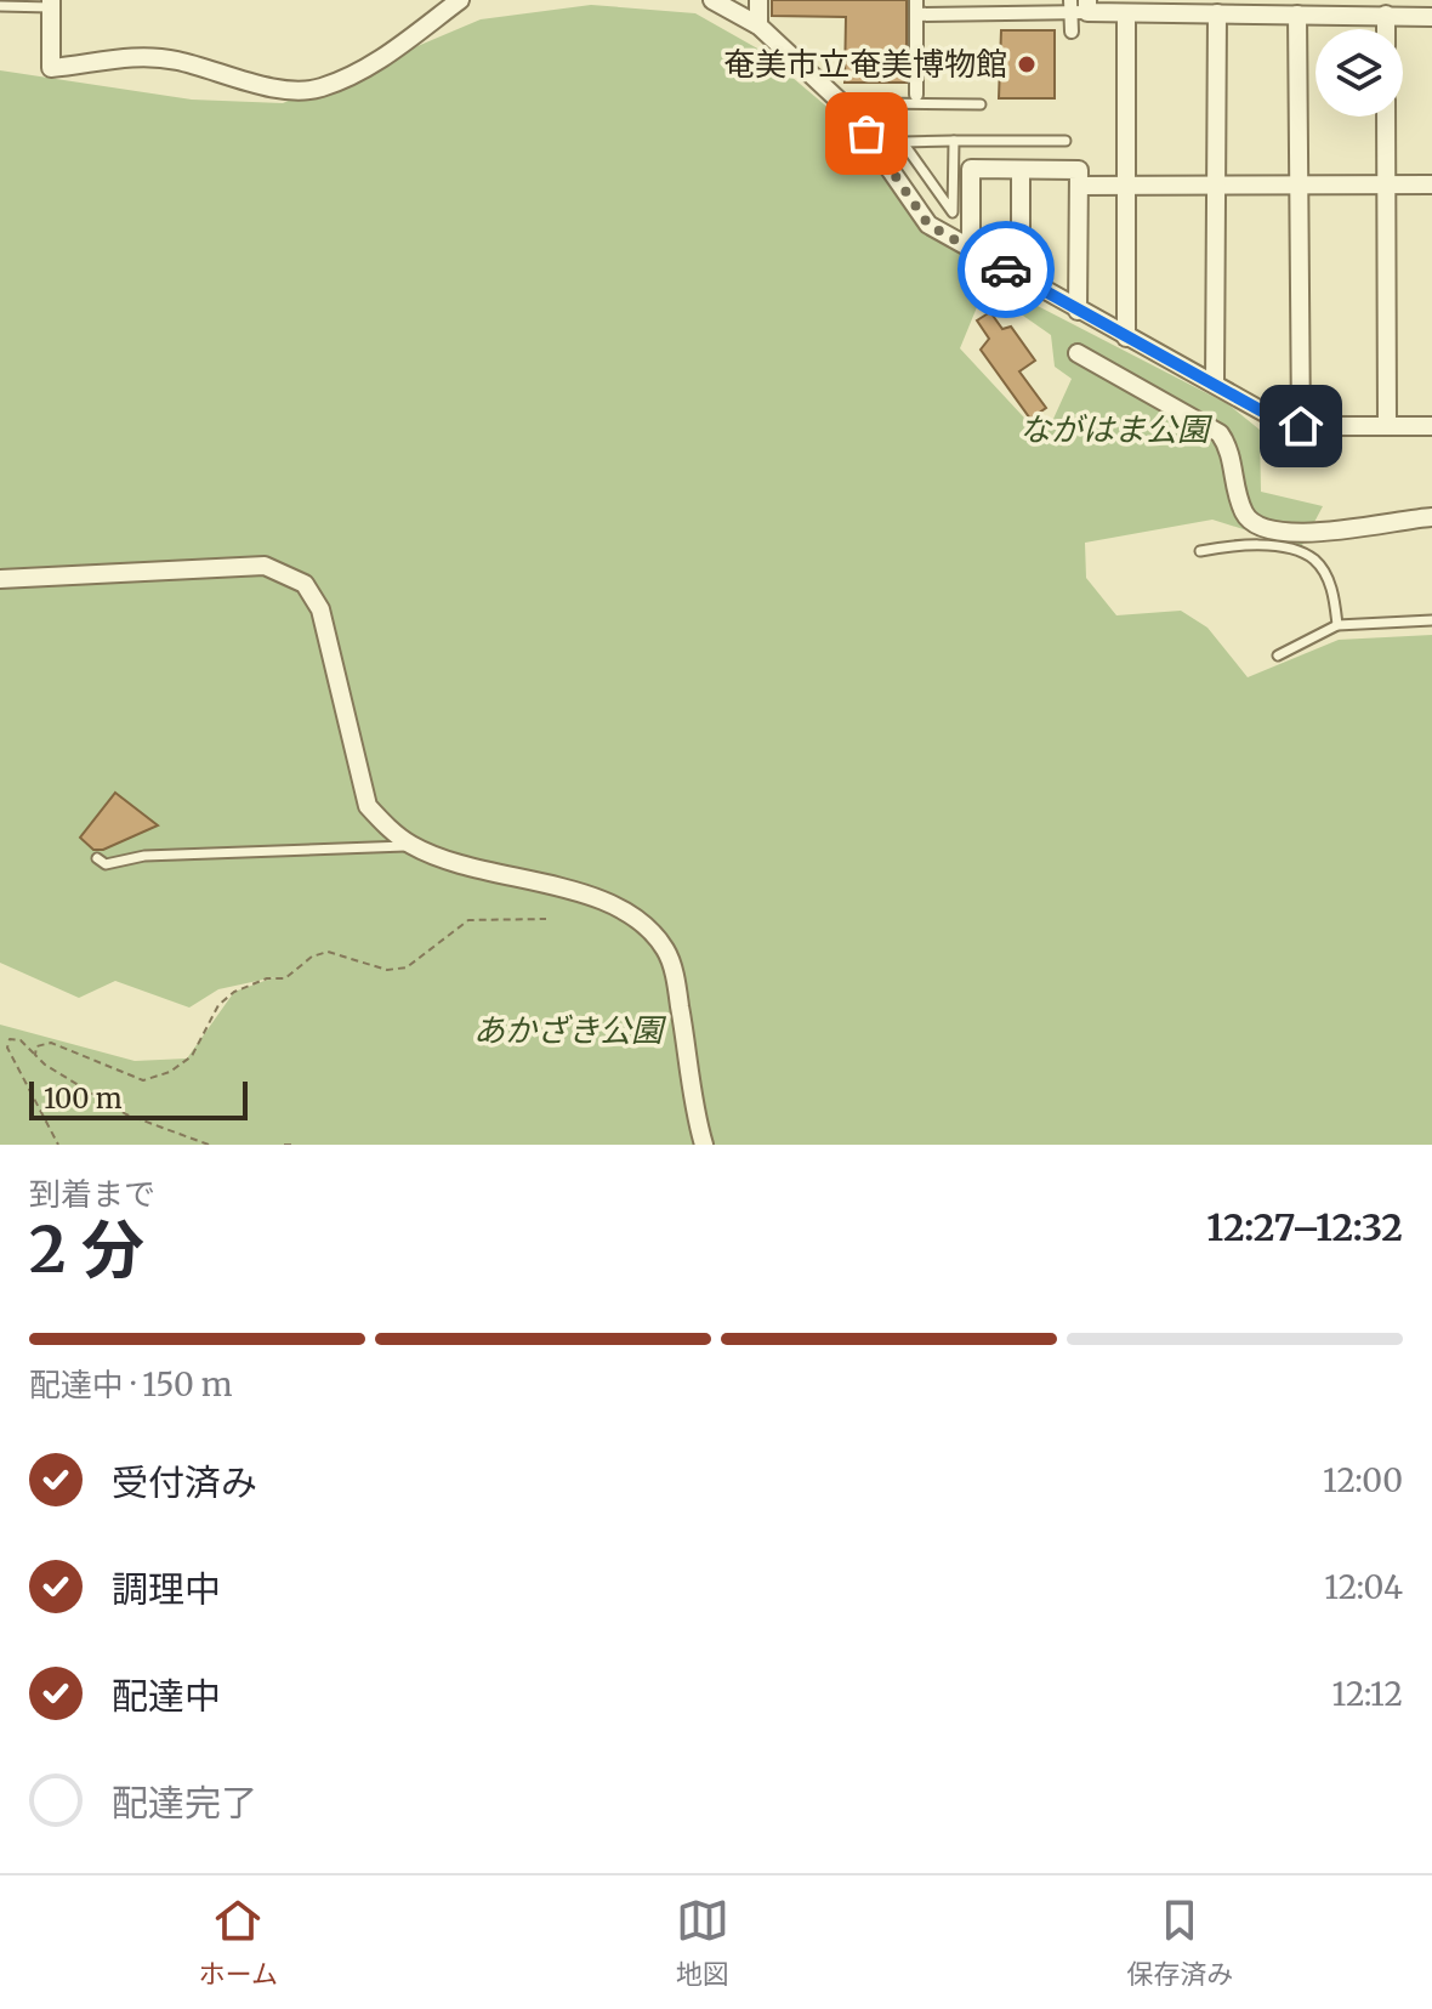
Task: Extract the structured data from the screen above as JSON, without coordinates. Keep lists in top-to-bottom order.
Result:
{
  "parks": ["ながはま公園", "あかざき公園"],
  "places": ["奄美市立奄美博物館"],
  "scale_bar": "100 m",
  "page": {
    "scale": "100 m",
    "heading": ["2 分", "到着まで", "12:27–12:32"],
    "bar": "配達中 · 150 m",
    "list": [
      ["受付済み", "12:00"],
      ["調理中", "12:04"],
      ["配達中", "12:12"],
      "配達完了"
    ],
    "tabs": ["ホーム", "地図", "保存済み"]
  }
}
